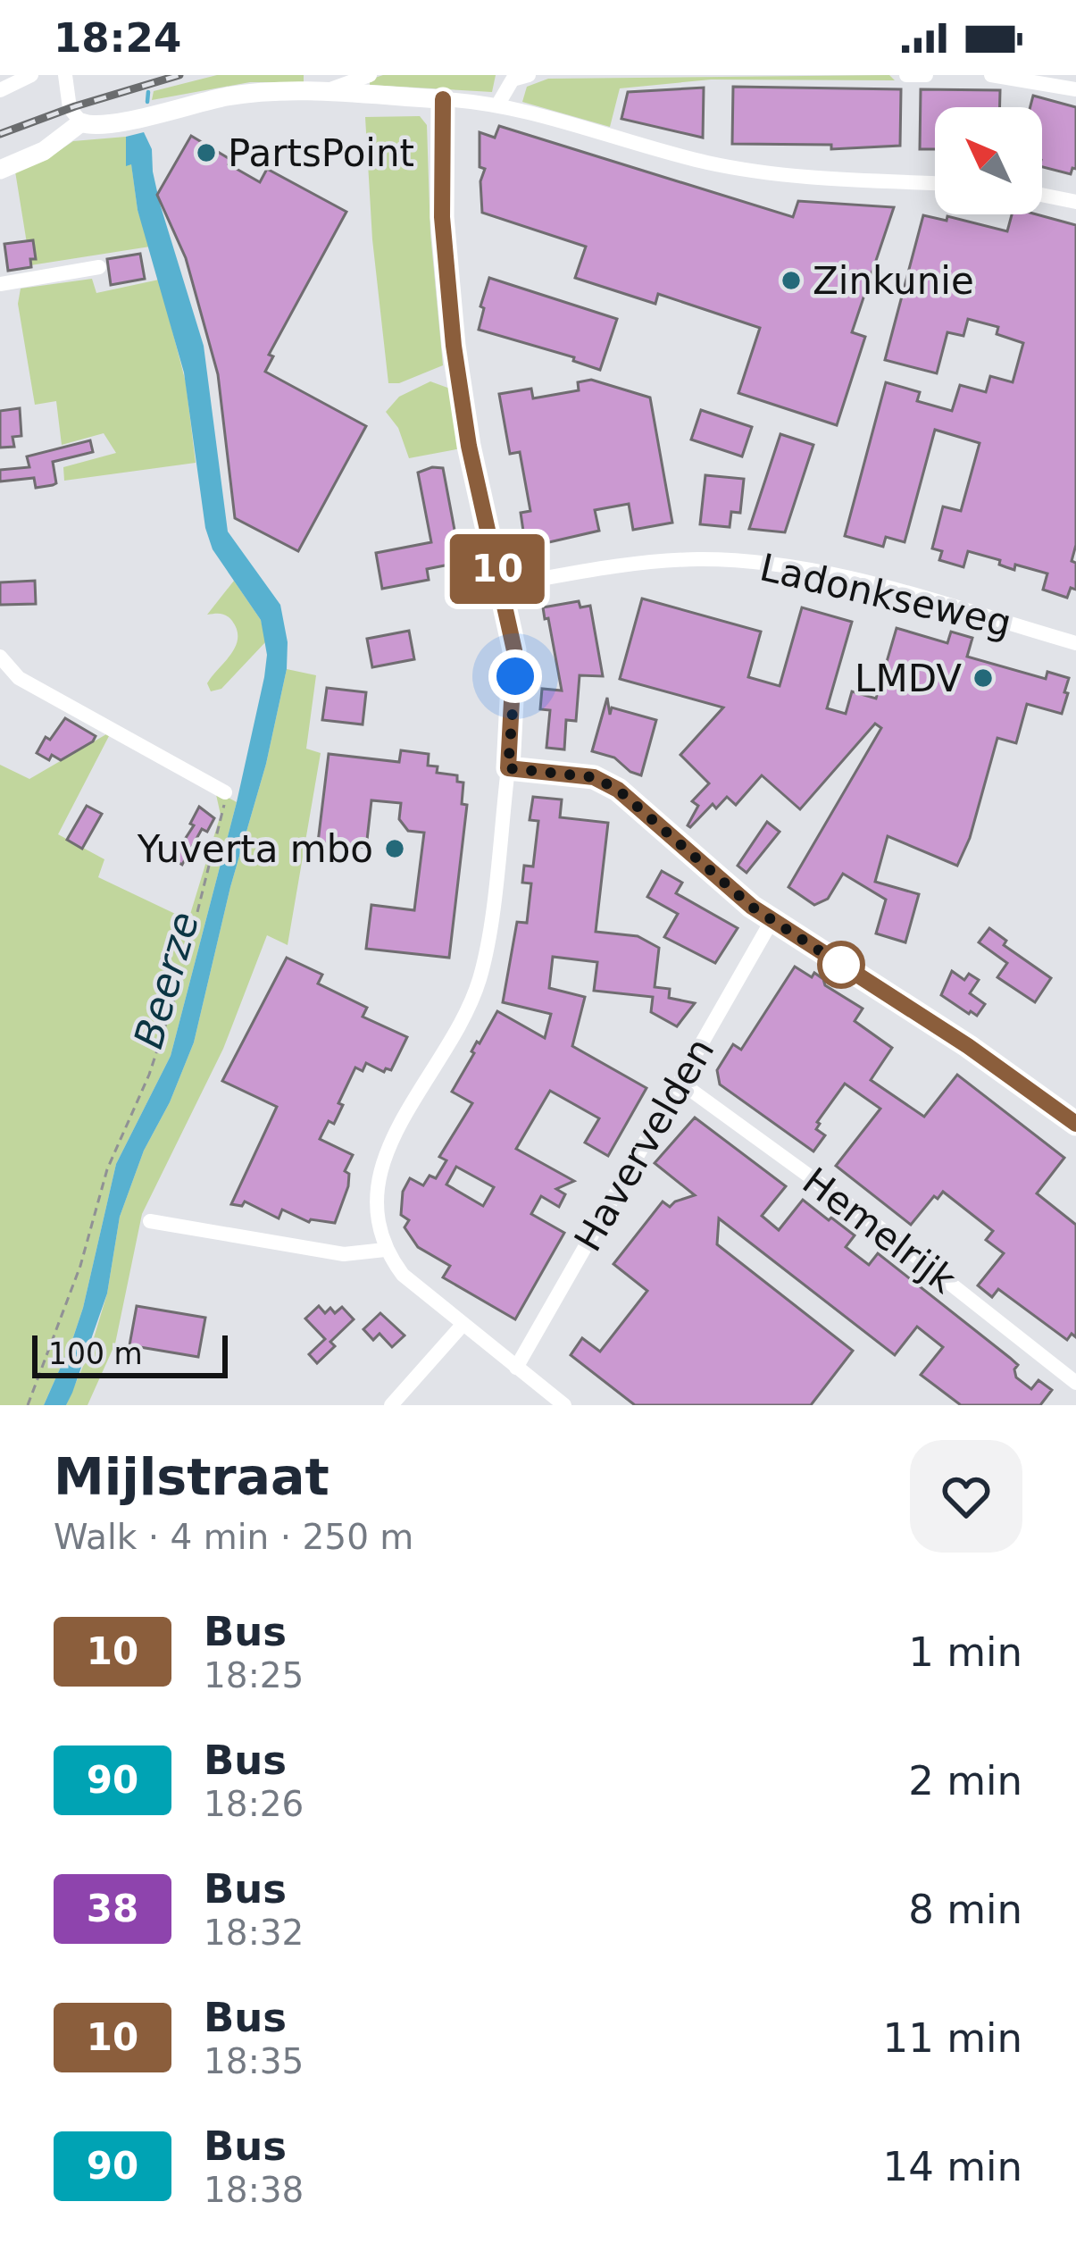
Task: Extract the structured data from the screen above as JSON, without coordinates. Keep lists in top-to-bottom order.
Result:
{
  "streets": {
    "street": ["Ladonkseweg", "Havervelden", "Hemelrijk"]
  },
  "crossings": [
    ["Havervelden", "Hemelrijk"]
  ],
  "water": ["Beerze"],
  "places": [
    "PartsPoint",
    "Zinkunie",
    "LMDV",
    "Yuverta mbo"
  ],
  "lines": ["bus line 10"],
  "scale_bar": "100 m",
  "north": "top left",
  "page": {
    "status": "18:24",
    "on_map": "10",
    "scale": "100 m",
    "heading": ["Mijlstraat", "Walk · 4 min · 250 m"],
    "list": [
      {
        "mark": "10",
        "name": "Bus",
        "note": "18:25",
        "value": "1 min"
      },
      {
        "mark": "90",
        "name": "Bus",
        "note": "18:26",
        "value": "2 min"
      },
      {
        "mark": "38",
        "name": "Bus",
        "note": "18:32",
        "value": "8 min"
      },
      {
        "mark": "10",
        "name": "Bus",
        "note": "18:35",
        "value": "11 min"
      },
      {
        "mark": "90",
        "name": "Bus",
        "note": "18:38",
        "value": "14 min"
      }
    ]
  }
}
